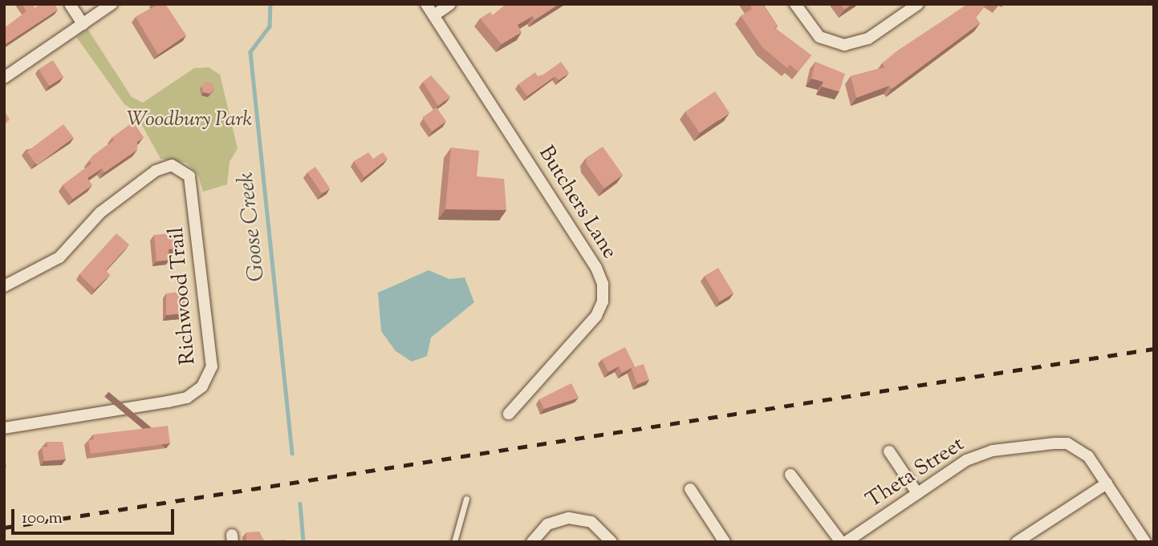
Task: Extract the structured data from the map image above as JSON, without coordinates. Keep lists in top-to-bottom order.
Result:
{
  "streets": {
    "street": ["Butchers Lane", "Richwood Trail", "Theta Street"]
  },
  "water": ["Goose Creek"],
  "parks": ["Woodbury Park"],
  "scale_bar": "100 m"
}
